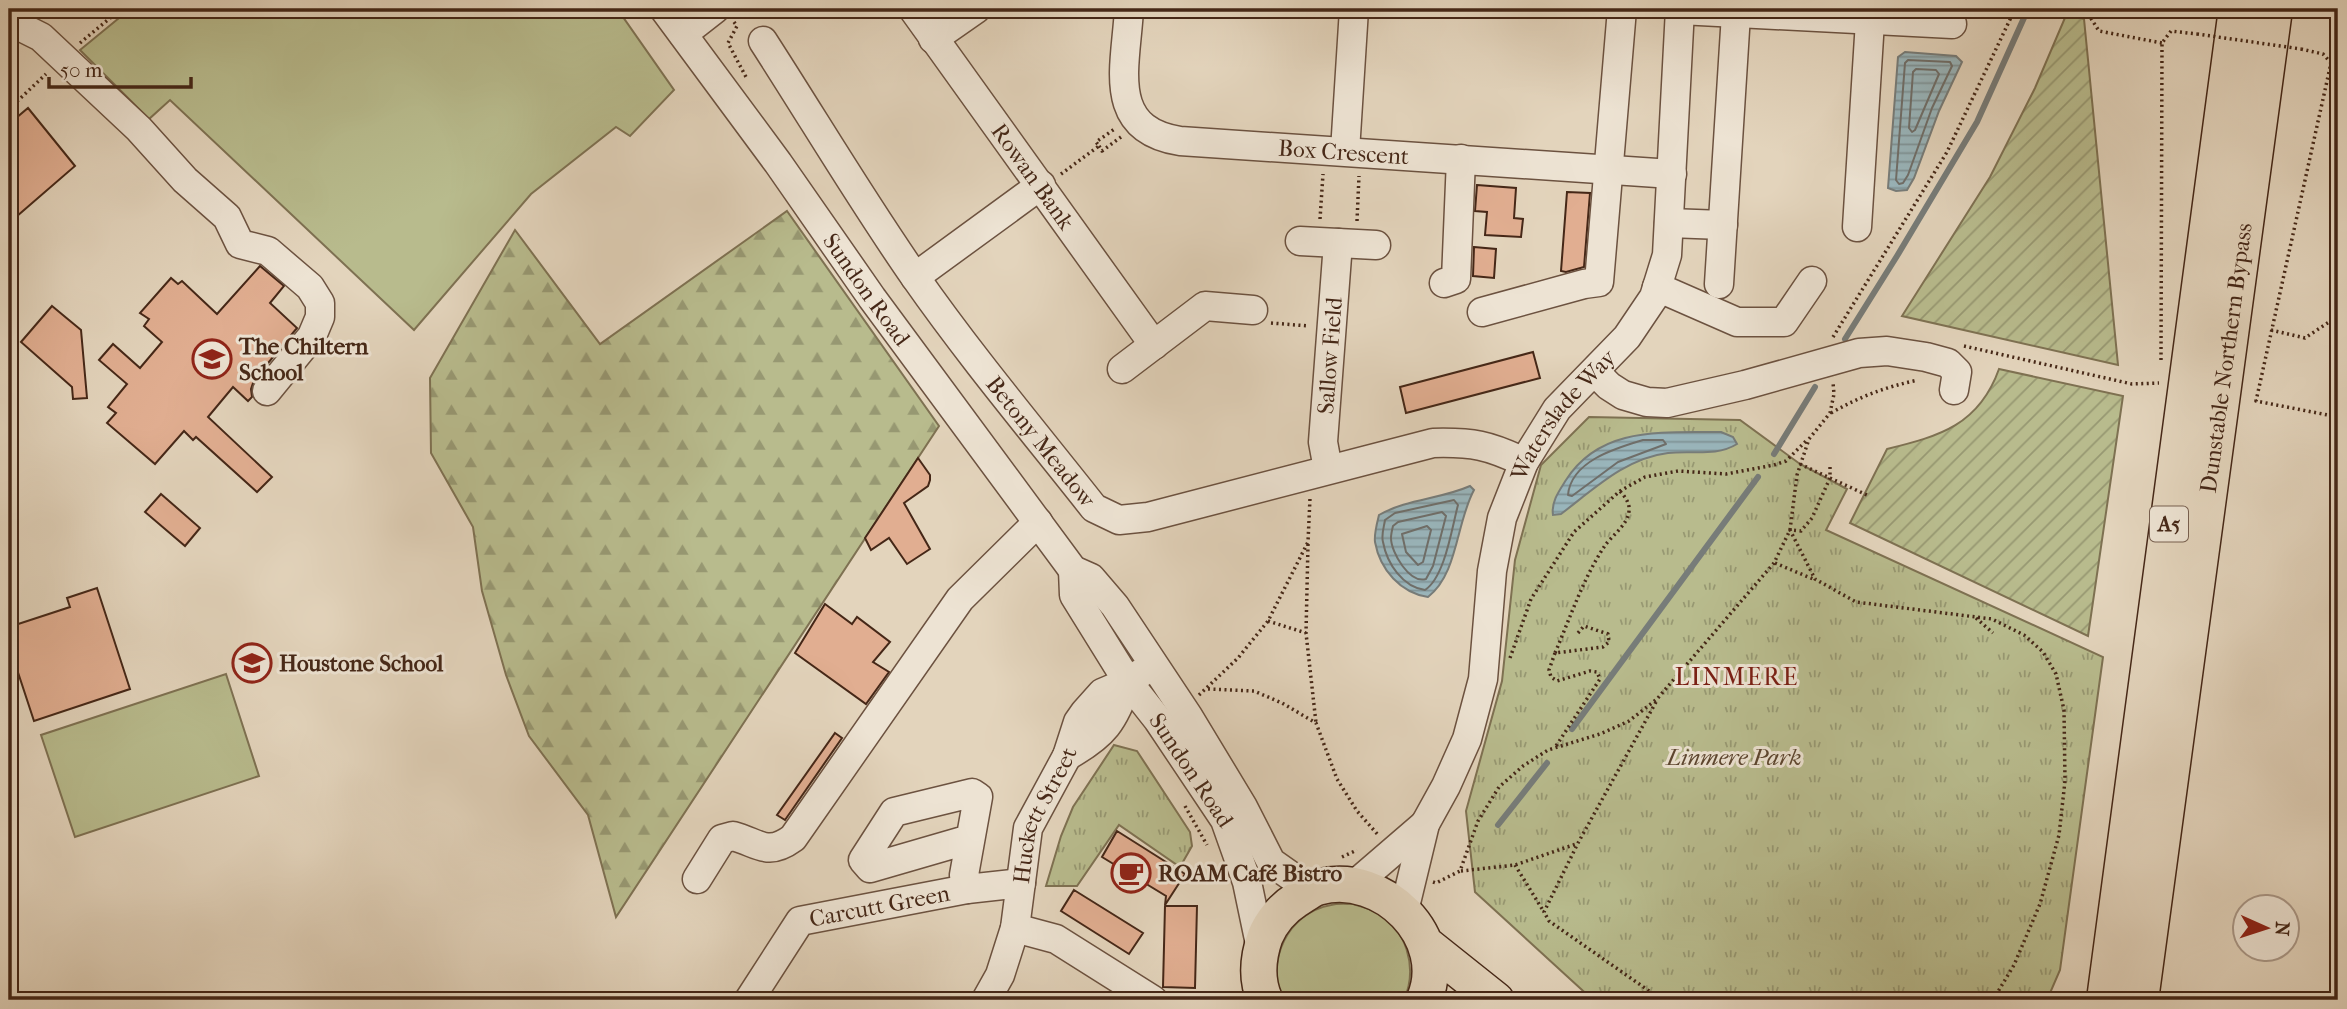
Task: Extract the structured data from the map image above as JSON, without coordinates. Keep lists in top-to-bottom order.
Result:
{
  "streets": {
    "highway": ["Dunstable Northern Bypass", "A5"],
    "street": [
      "Box Crescent",
      "Rowan Bank",
      "Sundon Road",
      "Sallow Field",
      "Waterslade Way",
      "Betony Meadow",
      "Huckett Street",
      "Carcutt Green"
    ]
  },
  "crossings": [
    ["Box Crescent", "Waterslade Way"],
    ["Sundon Road", "Huckett Street"],
    ["Sallow Field", "Betony Meadow"],
    ["Waterslade Way", "Betony Meadow"],
    ["Huckett Street", "Carcutt Green"]
  ],
  "districts": ["LINMERE"],
  "parks": ["Linmere Park"],
  "places": {
    "school or university": ["The Chiltern School", "Houstone School"],
    "cafe": ["ROAM Café Bistro"]
  },
  "scale_bar": "50 m",
  "north": "right"
}
